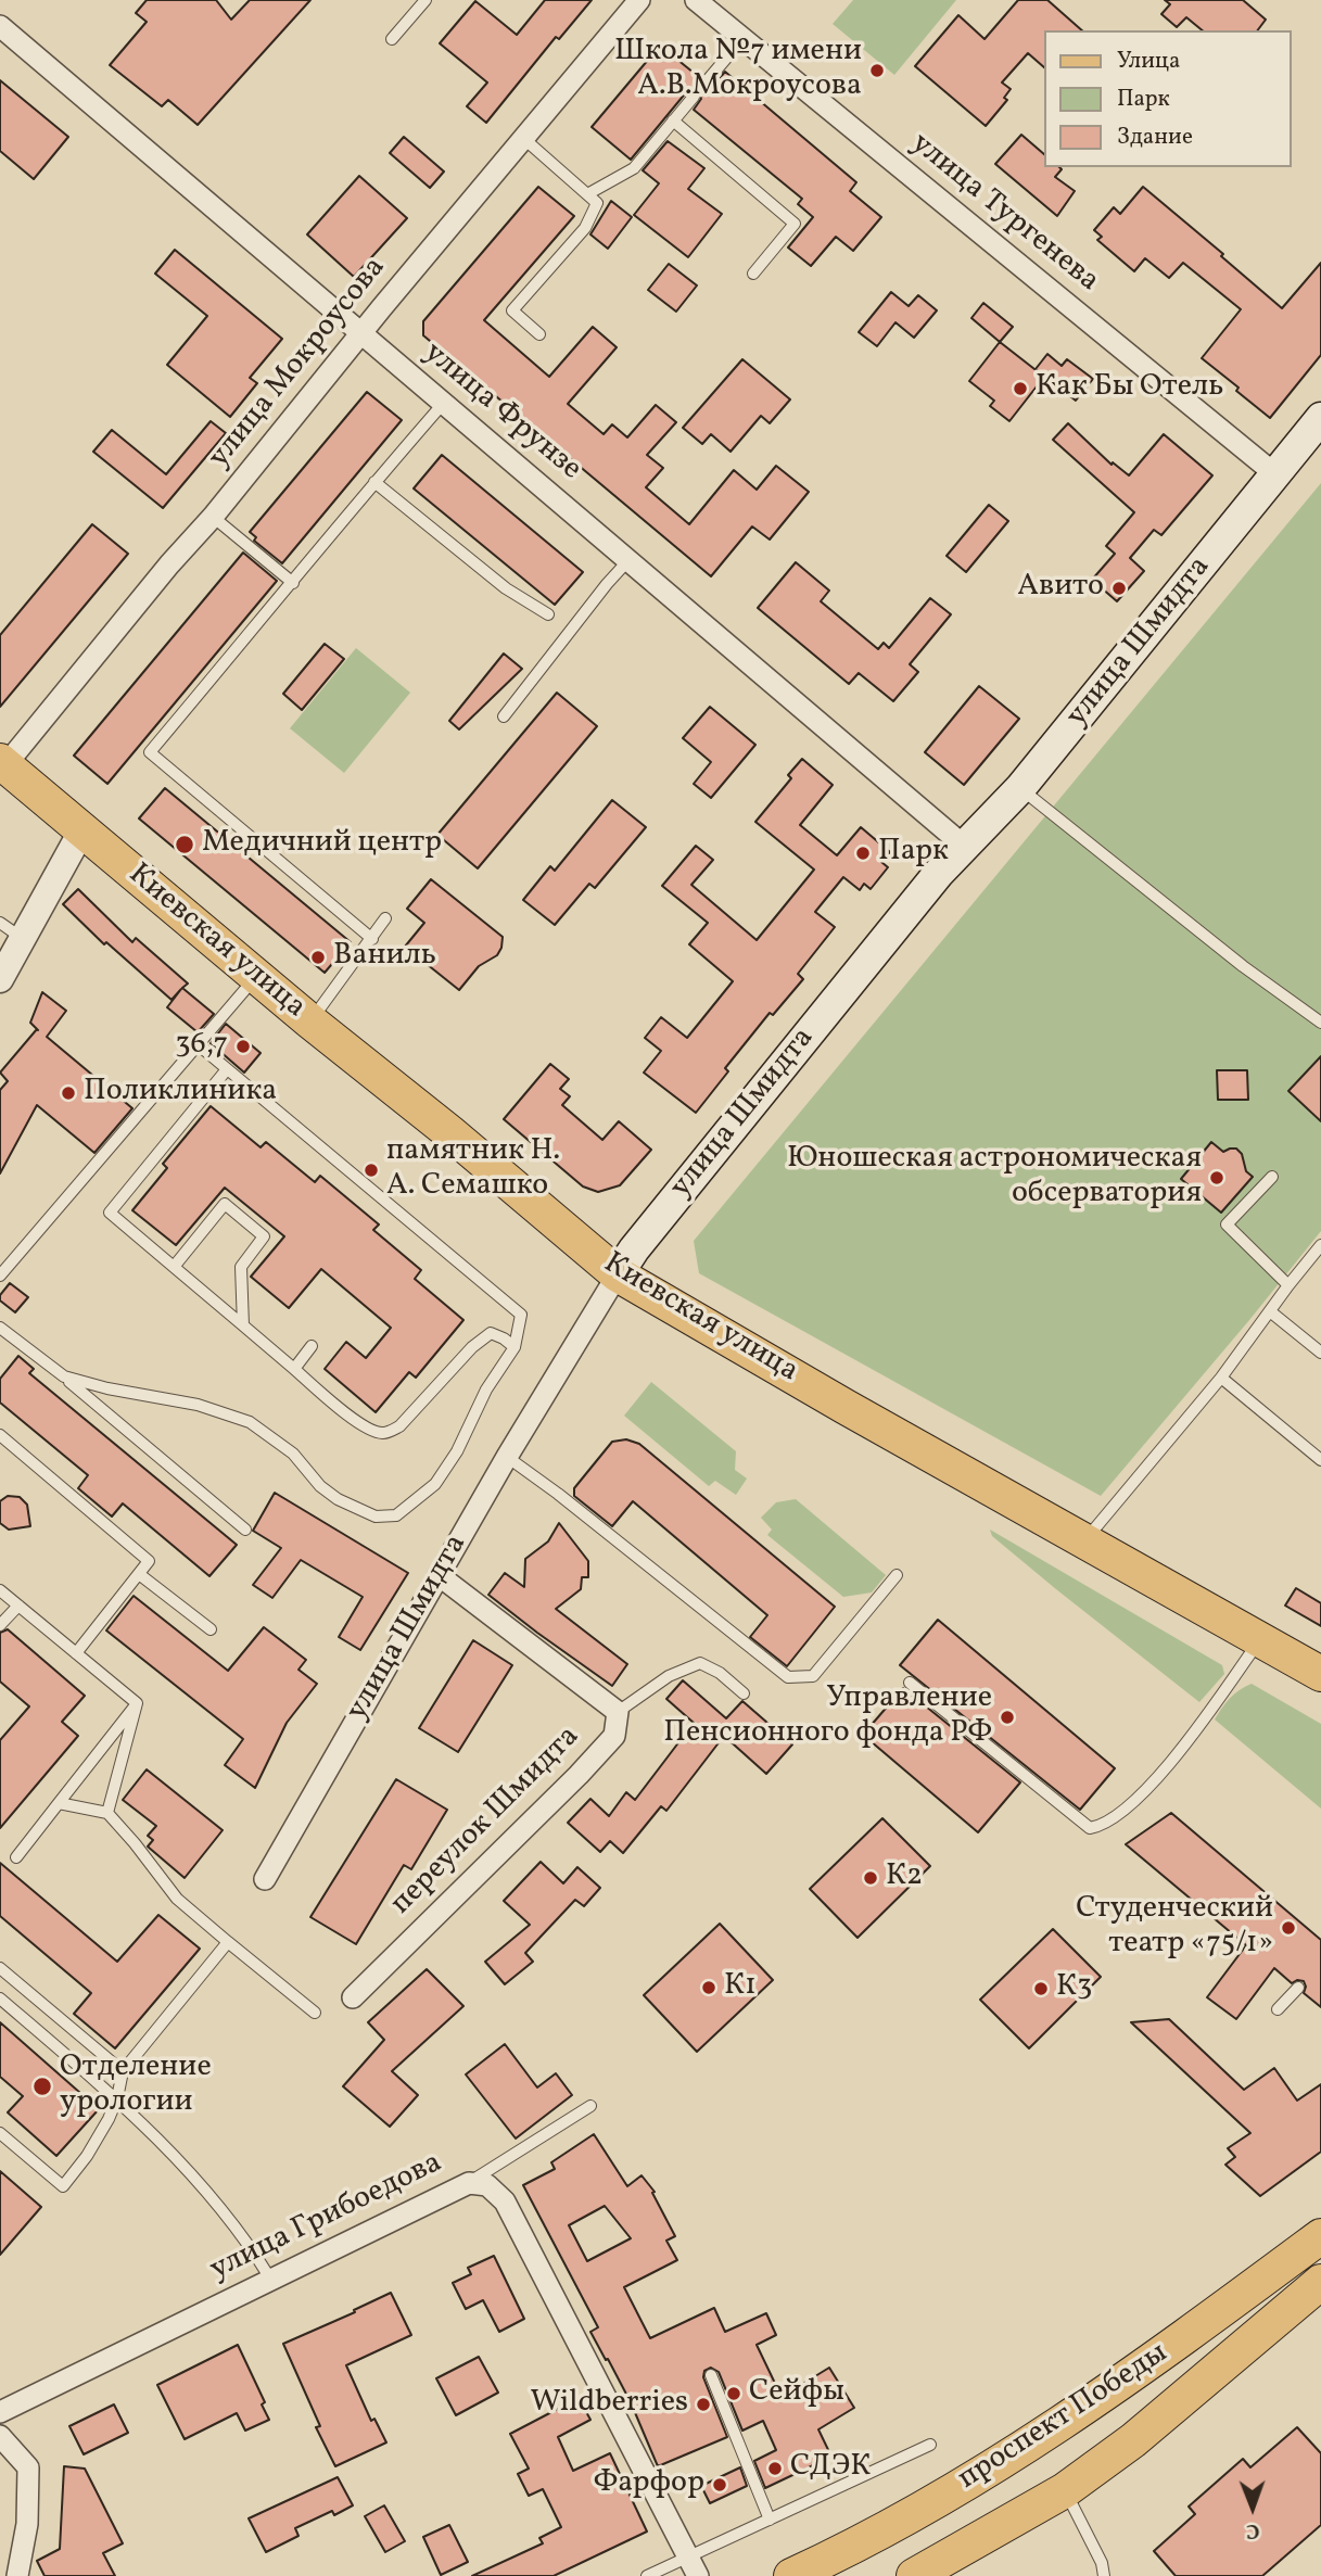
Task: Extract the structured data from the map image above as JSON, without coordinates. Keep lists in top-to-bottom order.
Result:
{
  "streets": {
    "main road": ["улица Шмидта", "Киевская улица", "проспект Победы"],
    "street": [
      "улица Тургенева",
      "улица Мокроусова",
      "улица Фрунзе",
      "переулок Шмидта",
      "улица Грибоедова"
    ]
  },
  "crossings": [
    ["улица Тургенева", "улица Шмидта"],
    ["улица Мокроусова", "улица Фрунзе"],
    ["улица Мокроусова", "Киевская улица"],
    ["улица Фрунзе", "улица Шмидта"],
    ["улица Шмидта", "Киевская улица"],
    ["улица Шмидта", "переулок Шмидта"]
  ],
  "places": [
    "Школа №7 имени А.В.Мокроусова",
    "Как Бы Отель",
    "Авито",
    "Медичний центр",
    "Парк",
    "Ваниль",
    "36,7",
    "Поликлиника",
    "памятник Н. А. Семашко",
    "Юношеская астрономическая обсерватория",
    "Управление Пенсионного фонда РФ",
    "К2",
    "Студенческий театр «75/1»",
    "К1",
    "К3",
    "Отделение урологии",
    "Сейфы",
    "Wildberries",
    "СДЭК",
    "Фарфор"
  ],
  "legend": ["Улица", "Парк", "Здание"],
  "north": "bottom"
}
